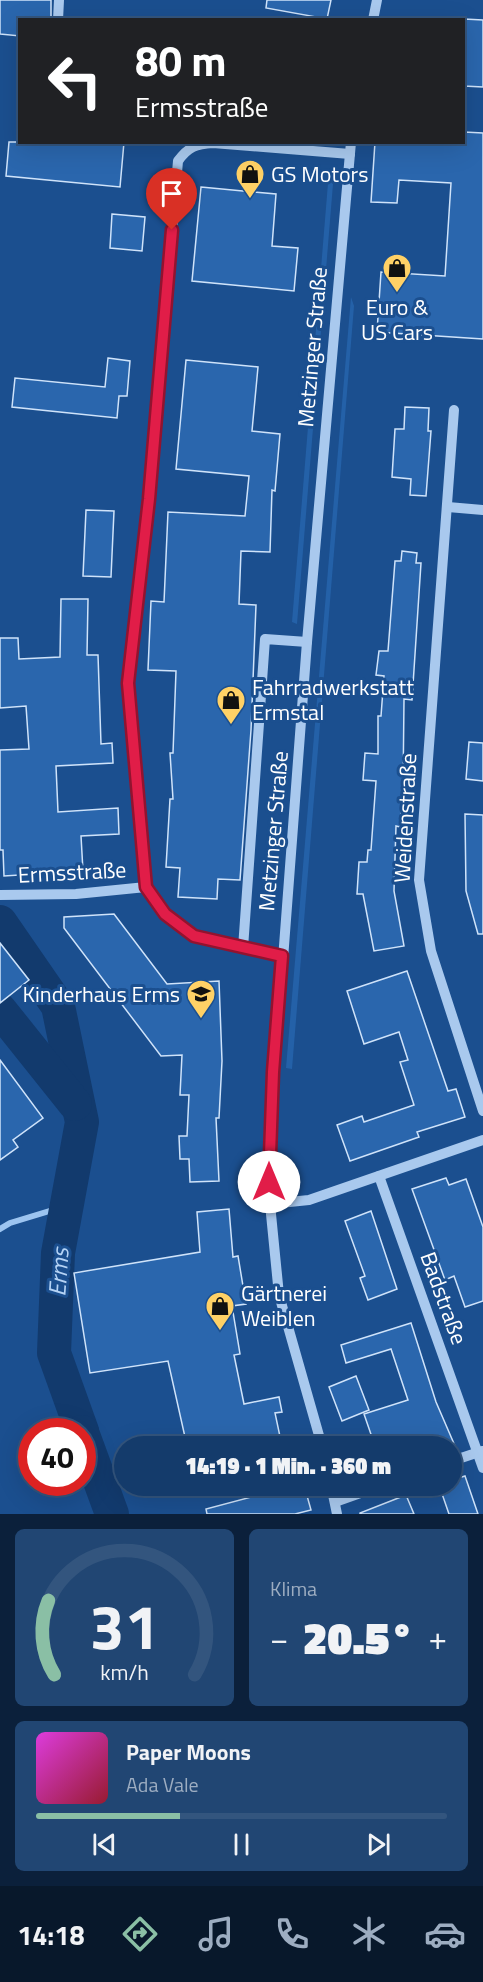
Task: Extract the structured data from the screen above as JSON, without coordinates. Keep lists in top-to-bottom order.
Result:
{
  "streets": {
    "street": [
      "Metzinger Straße",
      "Weidenstraße",
      "Ermsstraße",
      "Badstraße"
    ]
  },
  "crossings": [
    ["Metzinger Straße", "Ermsstraße"]
  ],
  "water": ["Erms"],
  "places": {
    "shop": [
      "GS Motors",
      "Euro & US Cars",
      "Fahrradwerkstatt Ermstal",
      "Gärtnerei Weiblen"
    ],
    "school or university": ["Kinderhaus Erms"]
  },
  "page": {
    "turn": ["80 m", "Ermsstraße"],
    "limit": "40",
    "trip": "14:19 · 1 Min. · 360 m",
    "tile": "Klima",
    "heat": ["−", "20.5°", "+"],
    "song": ["Paper Moons", "Ada Vale"],
    "tabs": "14:18",
    "gauge": ["31", "km/h"]
  }
}
